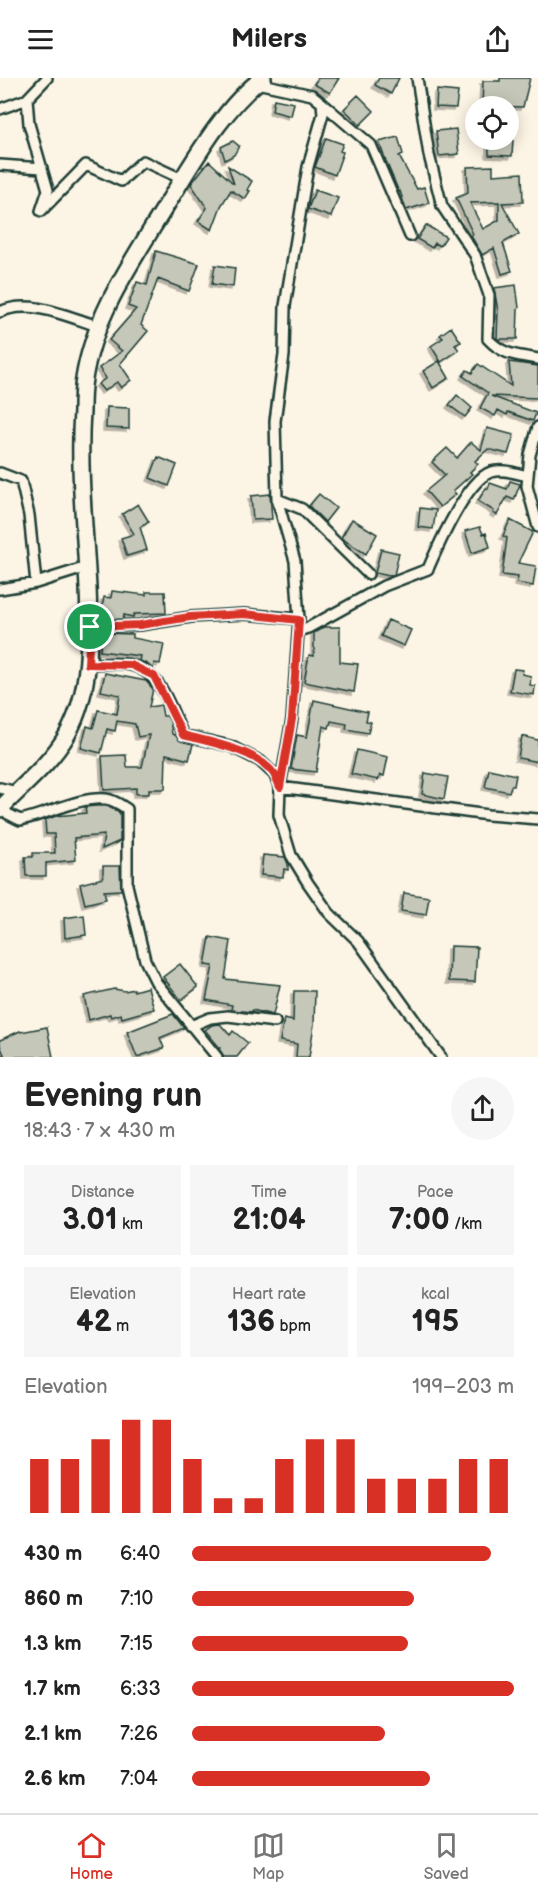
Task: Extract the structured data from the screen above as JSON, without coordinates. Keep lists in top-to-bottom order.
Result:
{
  "page": {
    "header": "Milers",
    "heading": ["Evening run", "18:43 · 7 × 430 m"],
    "stats": [
      ["Distance", "3.01 km"],
      ["Time", "21:04"],
      ["Pace", "7:00 /km"],
      ["Elevation", "42 m"],
      ["Heart rate", "136 bpm"],
      ["kcal", "195"]
    ],
    "chart": ["Elevation", "199–203 m"],
    "list": [
      {
        "name": "430 m",
        "note": "6:40"
      },
      {
        "name": "860 m",
        "note": "7:10"
      },
      {
        "name": "1.3 km",
        "note": "7:15"
      },
      {
        "name": "1.7 km",
        "note": "6:33"
      },
      {
        "name": "2.1 km",
        "note": "7:26"
      },
      {
        "name": "2.6 km",
        "note": "7:04"
      }
    ],
    "tabs": ["Home", "Map", "Saved"]
  }
}
